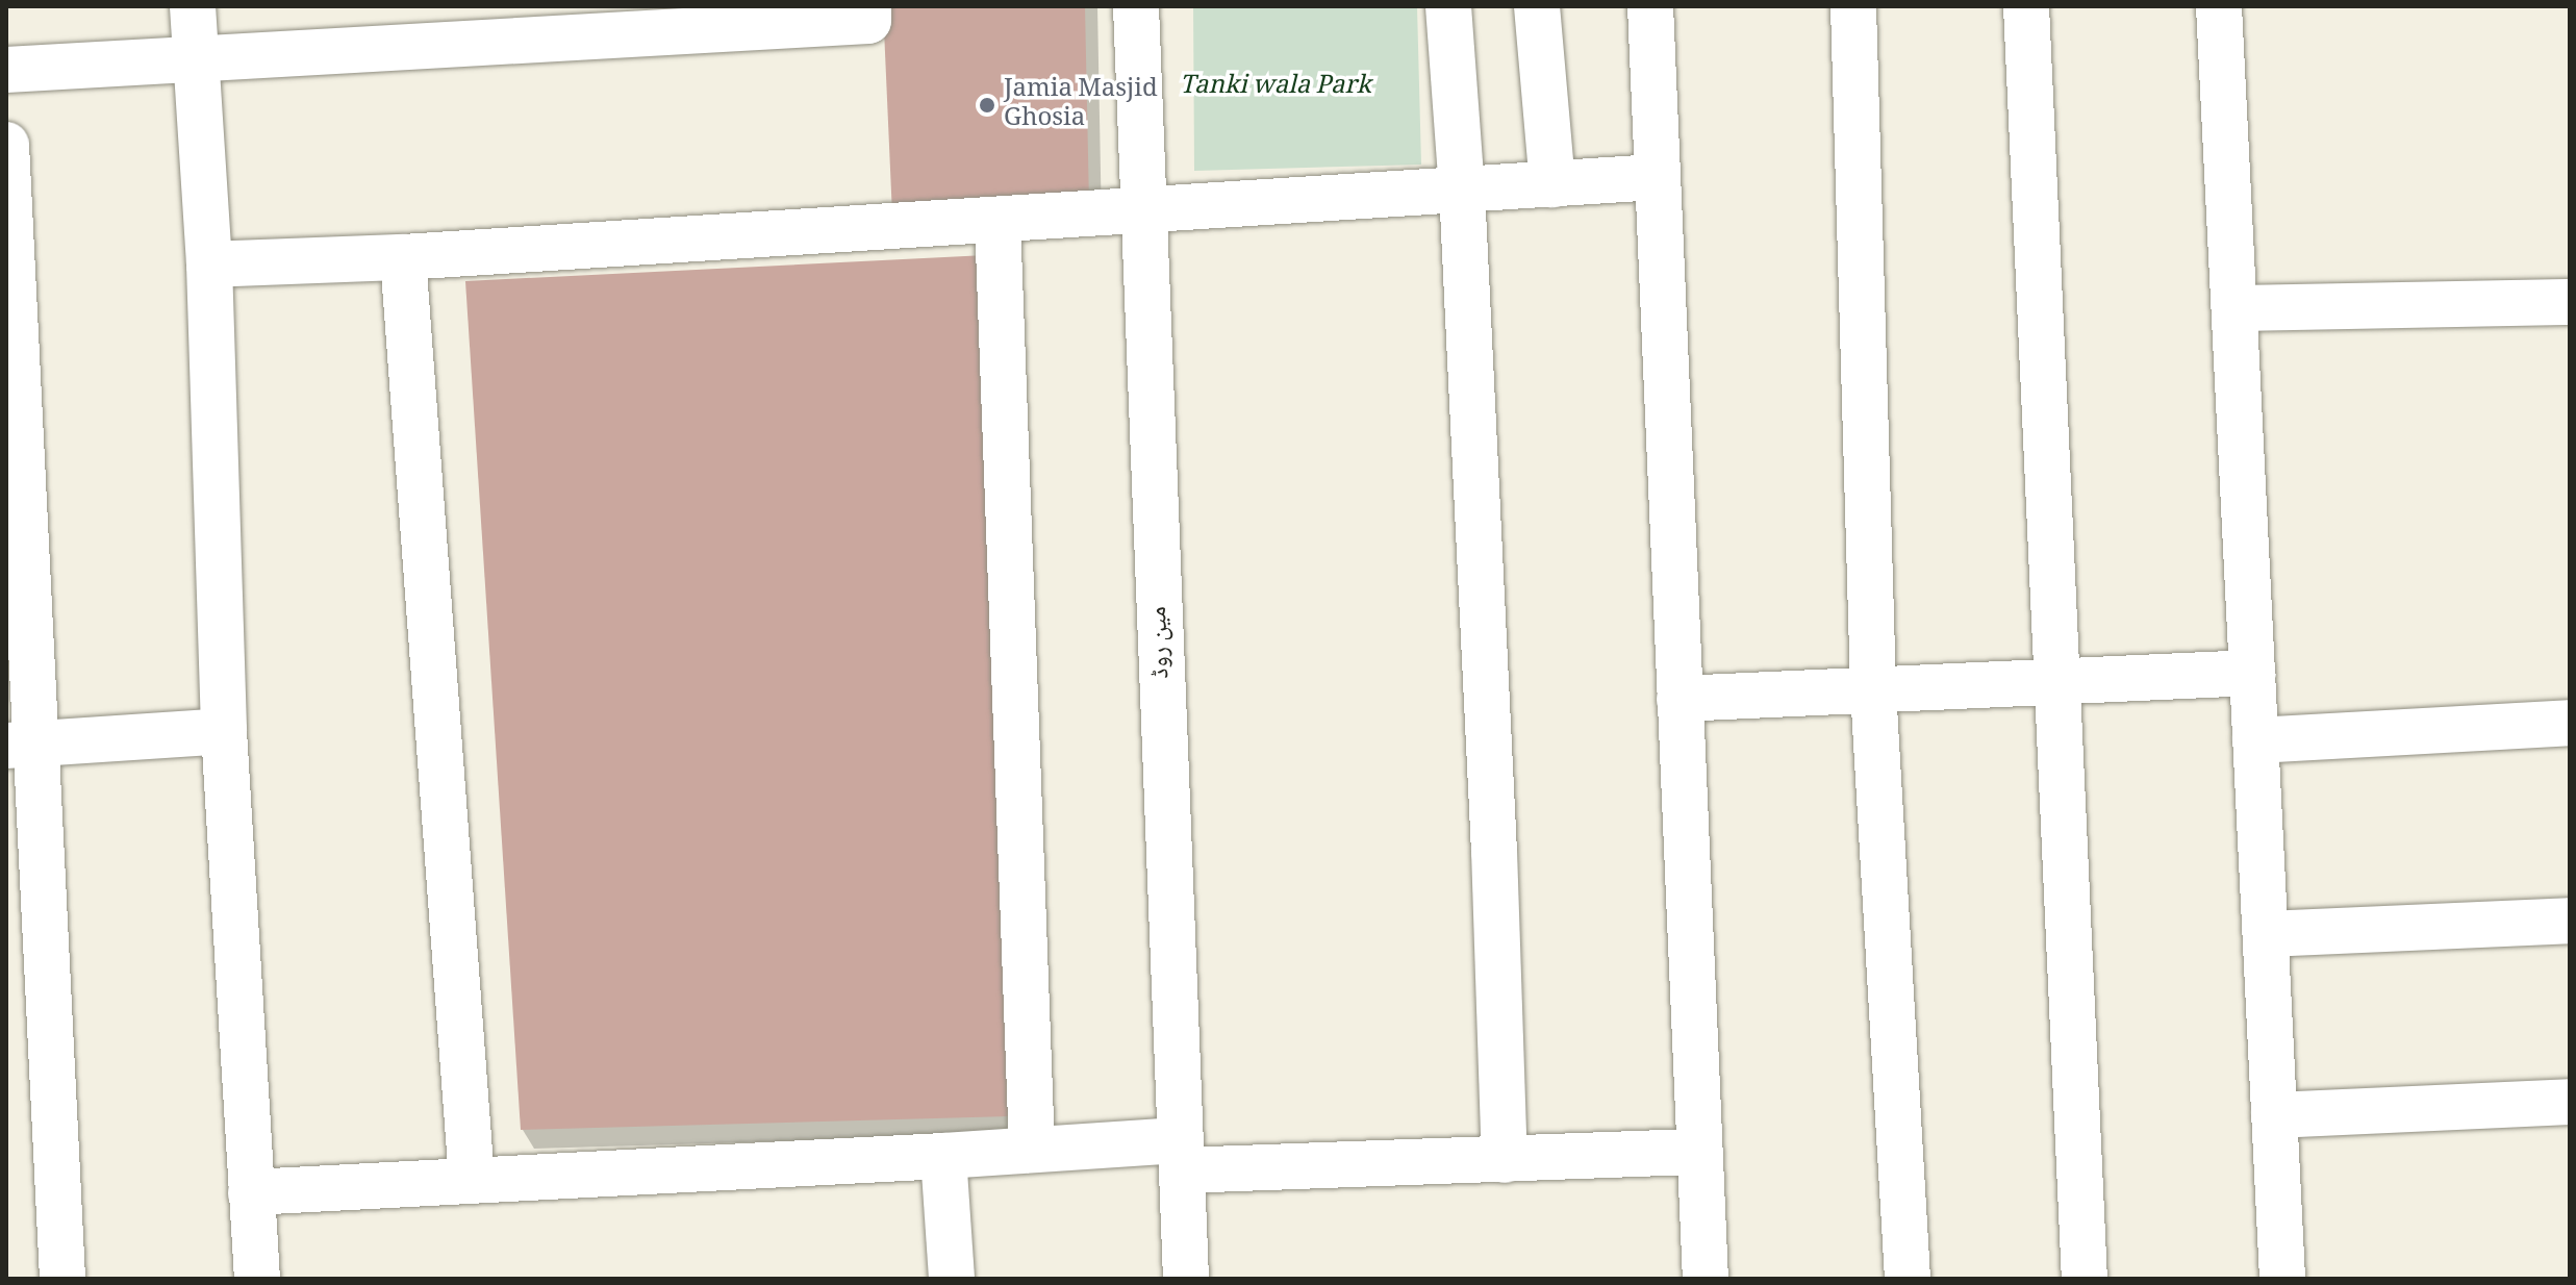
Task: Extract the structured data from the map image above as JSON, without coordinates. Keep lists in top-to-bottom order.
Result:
{
  "streets": {
    "street": ["مین روڈ"]
  },
  "parks": ["Tanki wala Park"],
  "places": ["Jamia Masjid Ghosia"]
}
